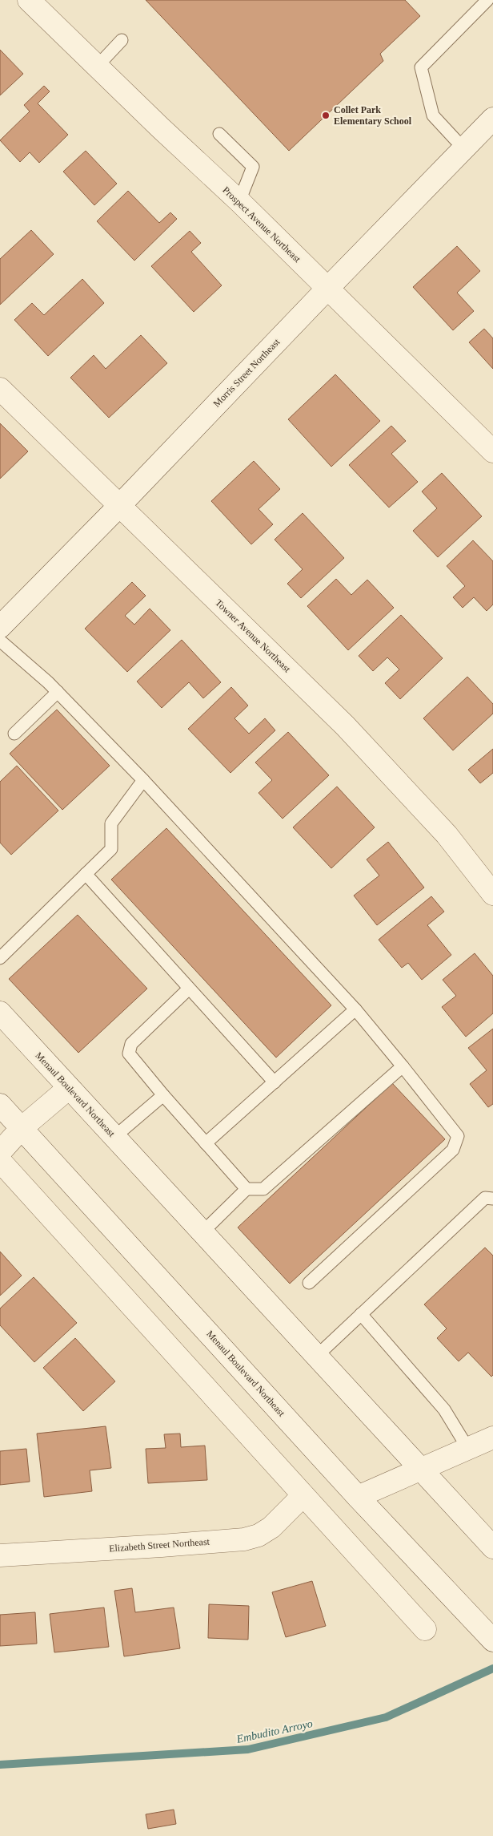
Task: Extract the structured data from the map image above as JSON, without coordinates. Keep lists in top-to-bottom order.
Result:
{
  "streets": {
    "street": [
      "Prospect Avenue Northeast",
      "Morris Street Northeast",
      "Towner Avenue Northeast",
      "Menaul Boulevard Northeast",
      "Elizabeth Street Northeast"
    ]
  },
  "crossings": [
    ["Prospect Avenue Northeast", "Morris Street Northeast"],
    ["Morris Street Northeast", "Towner Avenue Northeast"]
  ],
  "water": ["Embudito Arroyo"],
  "places": ["Collet Park Elementary School"]
}
